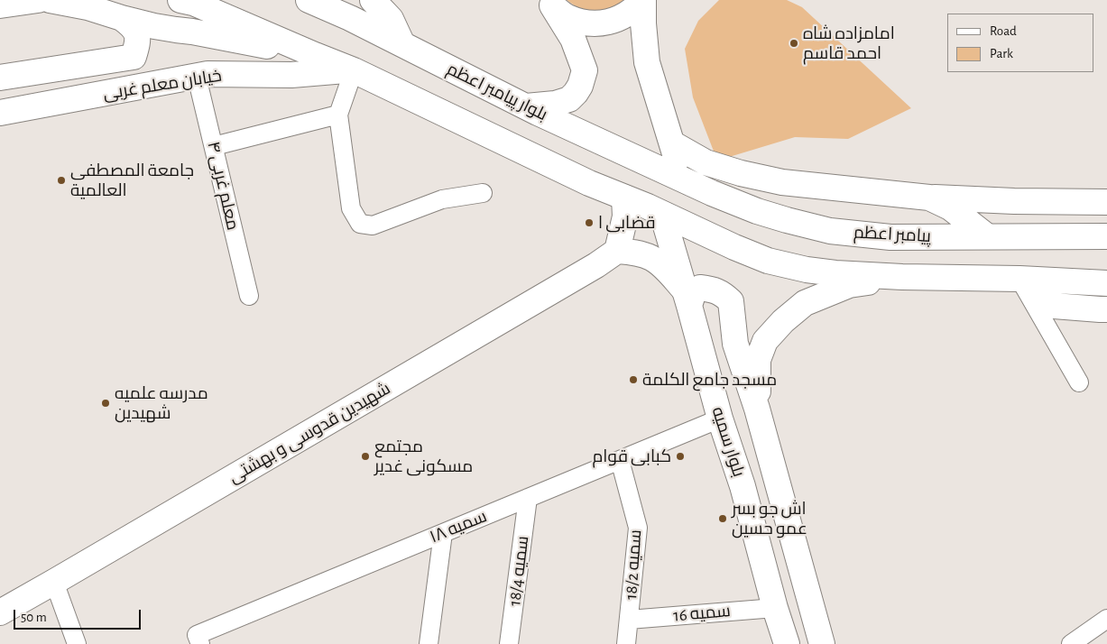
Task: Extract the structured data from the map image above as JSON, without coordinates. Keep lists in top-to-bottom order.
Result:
{
  "streets": {
    "main road": [
      "خیابان معلم غربی",
      "بلوار پیامبر اعظم",
      "پیامبر اعظم",
      "شهیدین قدوسی و بهشتی",
      "بلوار سمیه"
    ],
    "street": [
      "معلم غربی ۴",
      "سمیه ۱۸",
      "سمیه 18/2",
      "سمیه 18/4",
      "سمیه 16"
    ]
  },
  "crossings": [
    ["خیابان معلم غربی", "معلم غربی ۴"],
    ["بلوار پیامبر اعظم", "پیامبر اعظم"],
    ["بلوار سمیه", "سمیه ۱۸"],
    ["بلوار سمیه", "سمیه 16"],
    ["سمیه ۱۸", "سمیه 18/2"],
    ["سمیه ۱۸", "سمیه 18/4"],
    ["سمیه 18/2", "سمیه 16"]
  ],
  "places": [
    "امامزاده شاه احمد قاسم",
    "جامعة المصطفی العالمیة",
    "قضابی ا",
    "مسجد جامع الکلمة",
    "مدرسه علمیه شهیدین",
    "مجتمع مسکونی غدیر",
    "کبابی قوام",
    "اش جو بسر عمو حسین"
  ],
  "legend": ["Road", "Park"],
  "scale_bar": "50 m"
}
